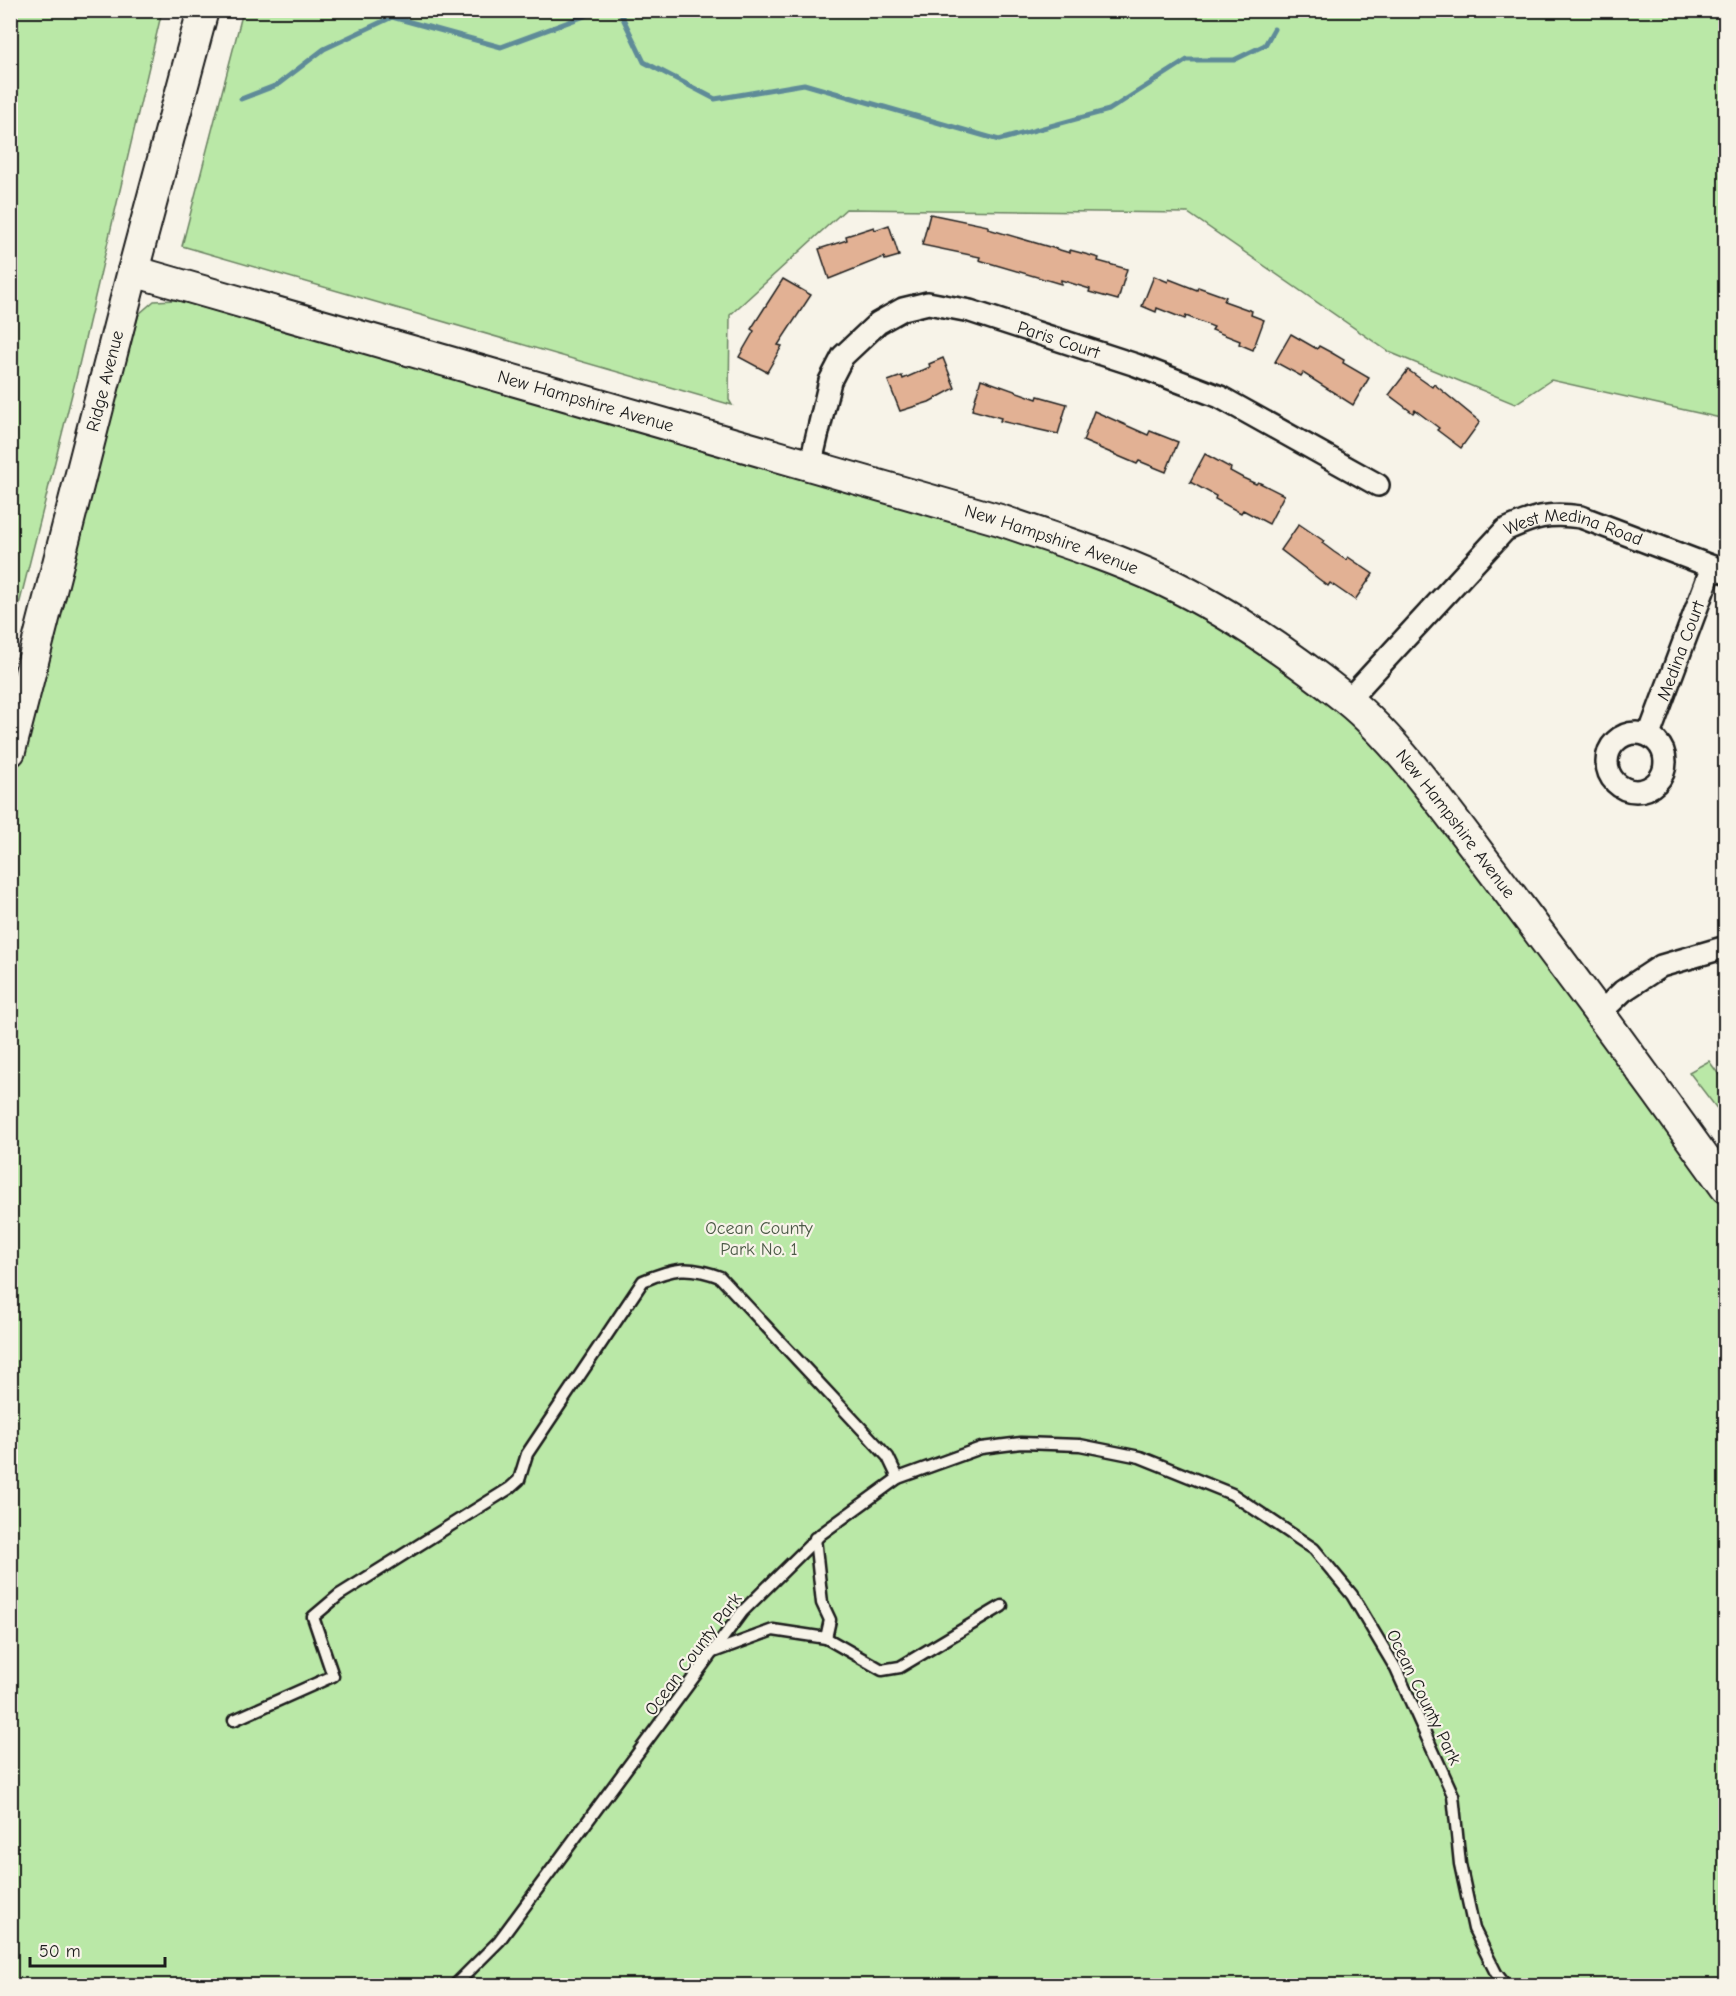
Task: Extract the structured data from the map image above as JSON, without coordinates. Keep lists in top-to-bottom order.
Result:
{
  "streets": {
    "main road": ["Ridge Avenue", "New Hampshire Avenue"],
    "street": ["Paris Court", "West Medina Road", "Medina Court"],
    "lane": ["Ocean County Park"]
  },
  "crossings": [
    ["Paris Court", "New Hampshire Avenue"],
    ["Ridge Avenue", "New Hampshire Avenue"],
    ["New Hampshire Avenue", "West Medina Road"],
    ["West Medina Road", "Medina Court"]
  ],
  "parks": ["Ocean County Park No. 1"],
  "scale_bar": "50 m"
}
